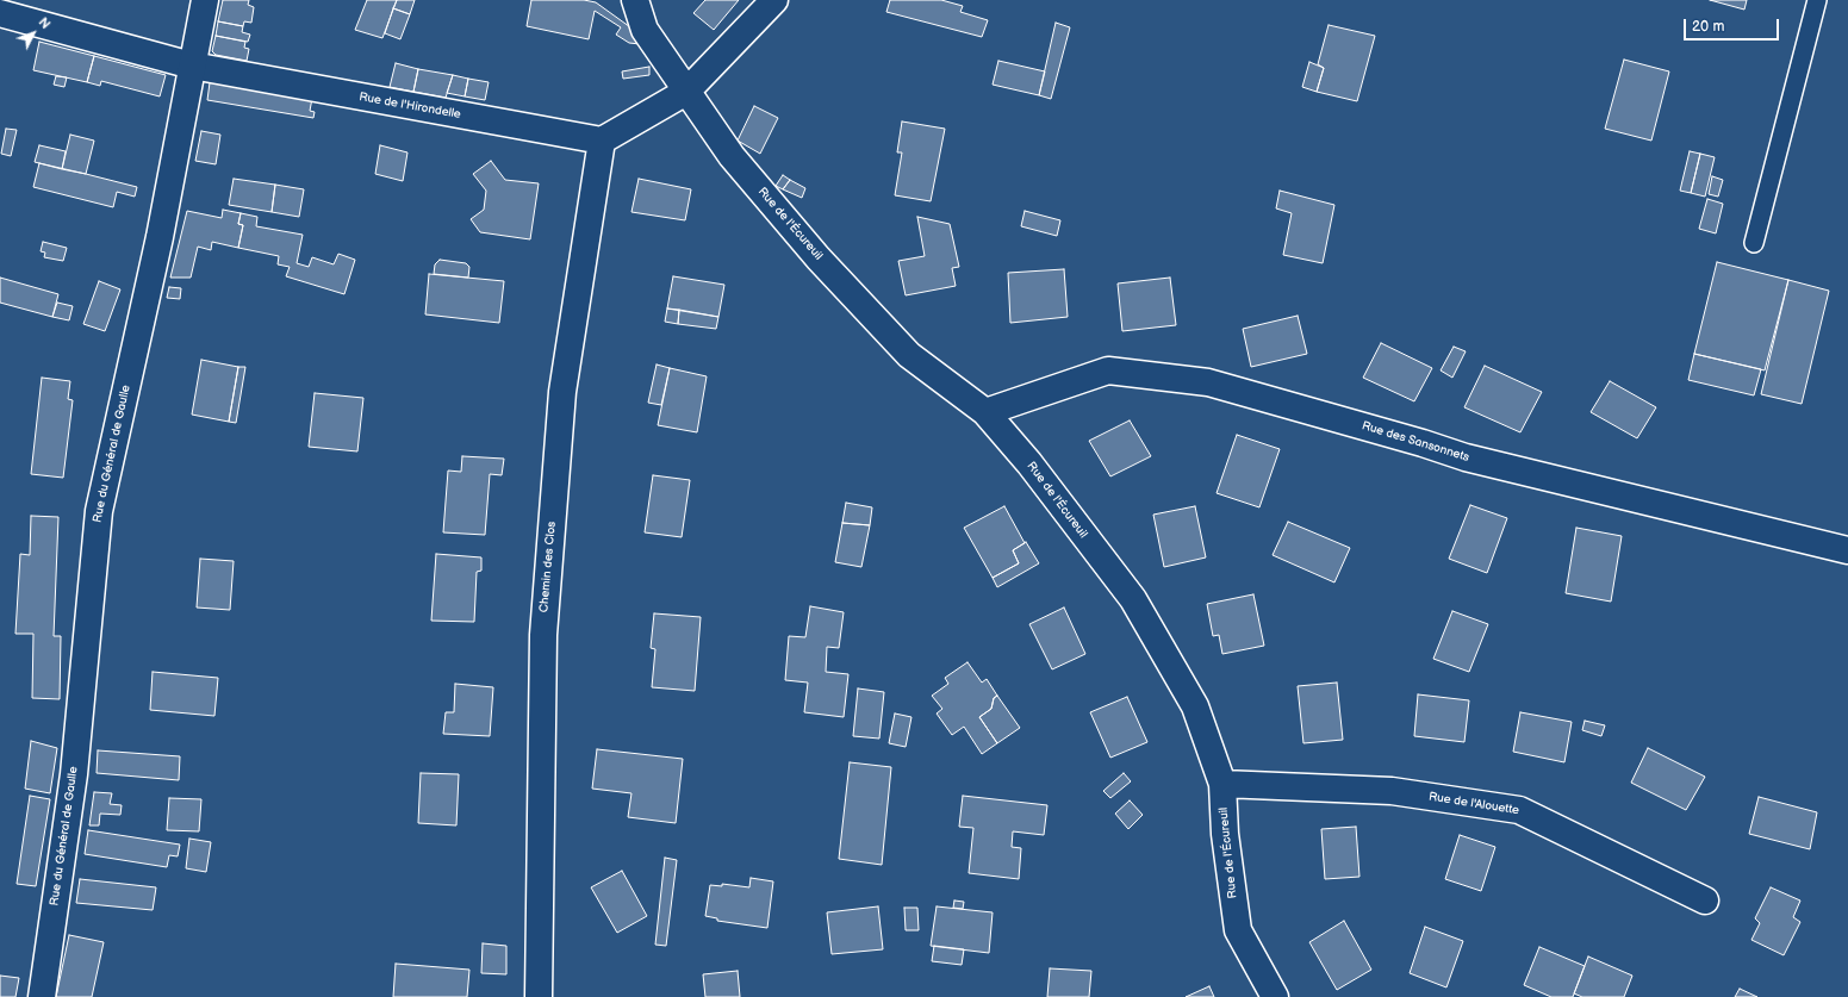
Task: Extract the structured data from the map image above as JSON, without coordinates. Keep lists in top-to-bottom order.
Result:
{
  "streets": {
    "street": [
      "Rue de l'Hirondelle",
      "Rue de l'Écureuil",
      "Rue des Sansonnets",
      "Rue du Général de Gaulle",
      "Chemin des Clos",
      "Rue de l'Alouette"
    ]
  },
  "crossings": [
    ["Rue de l'Hirondelle", "Rue du Général de Gaulle"],
    ["Rue de l'Hirondelle", "Chemin des Clos"],
    ["Rue de l'Écureuil", "Rue des Sansonnets"],
    ["Rue de l'Écureuil", "Rue de l'Alouette"]
  ],
  "scale_bar": "20 m",
  "north": "top right"
}
